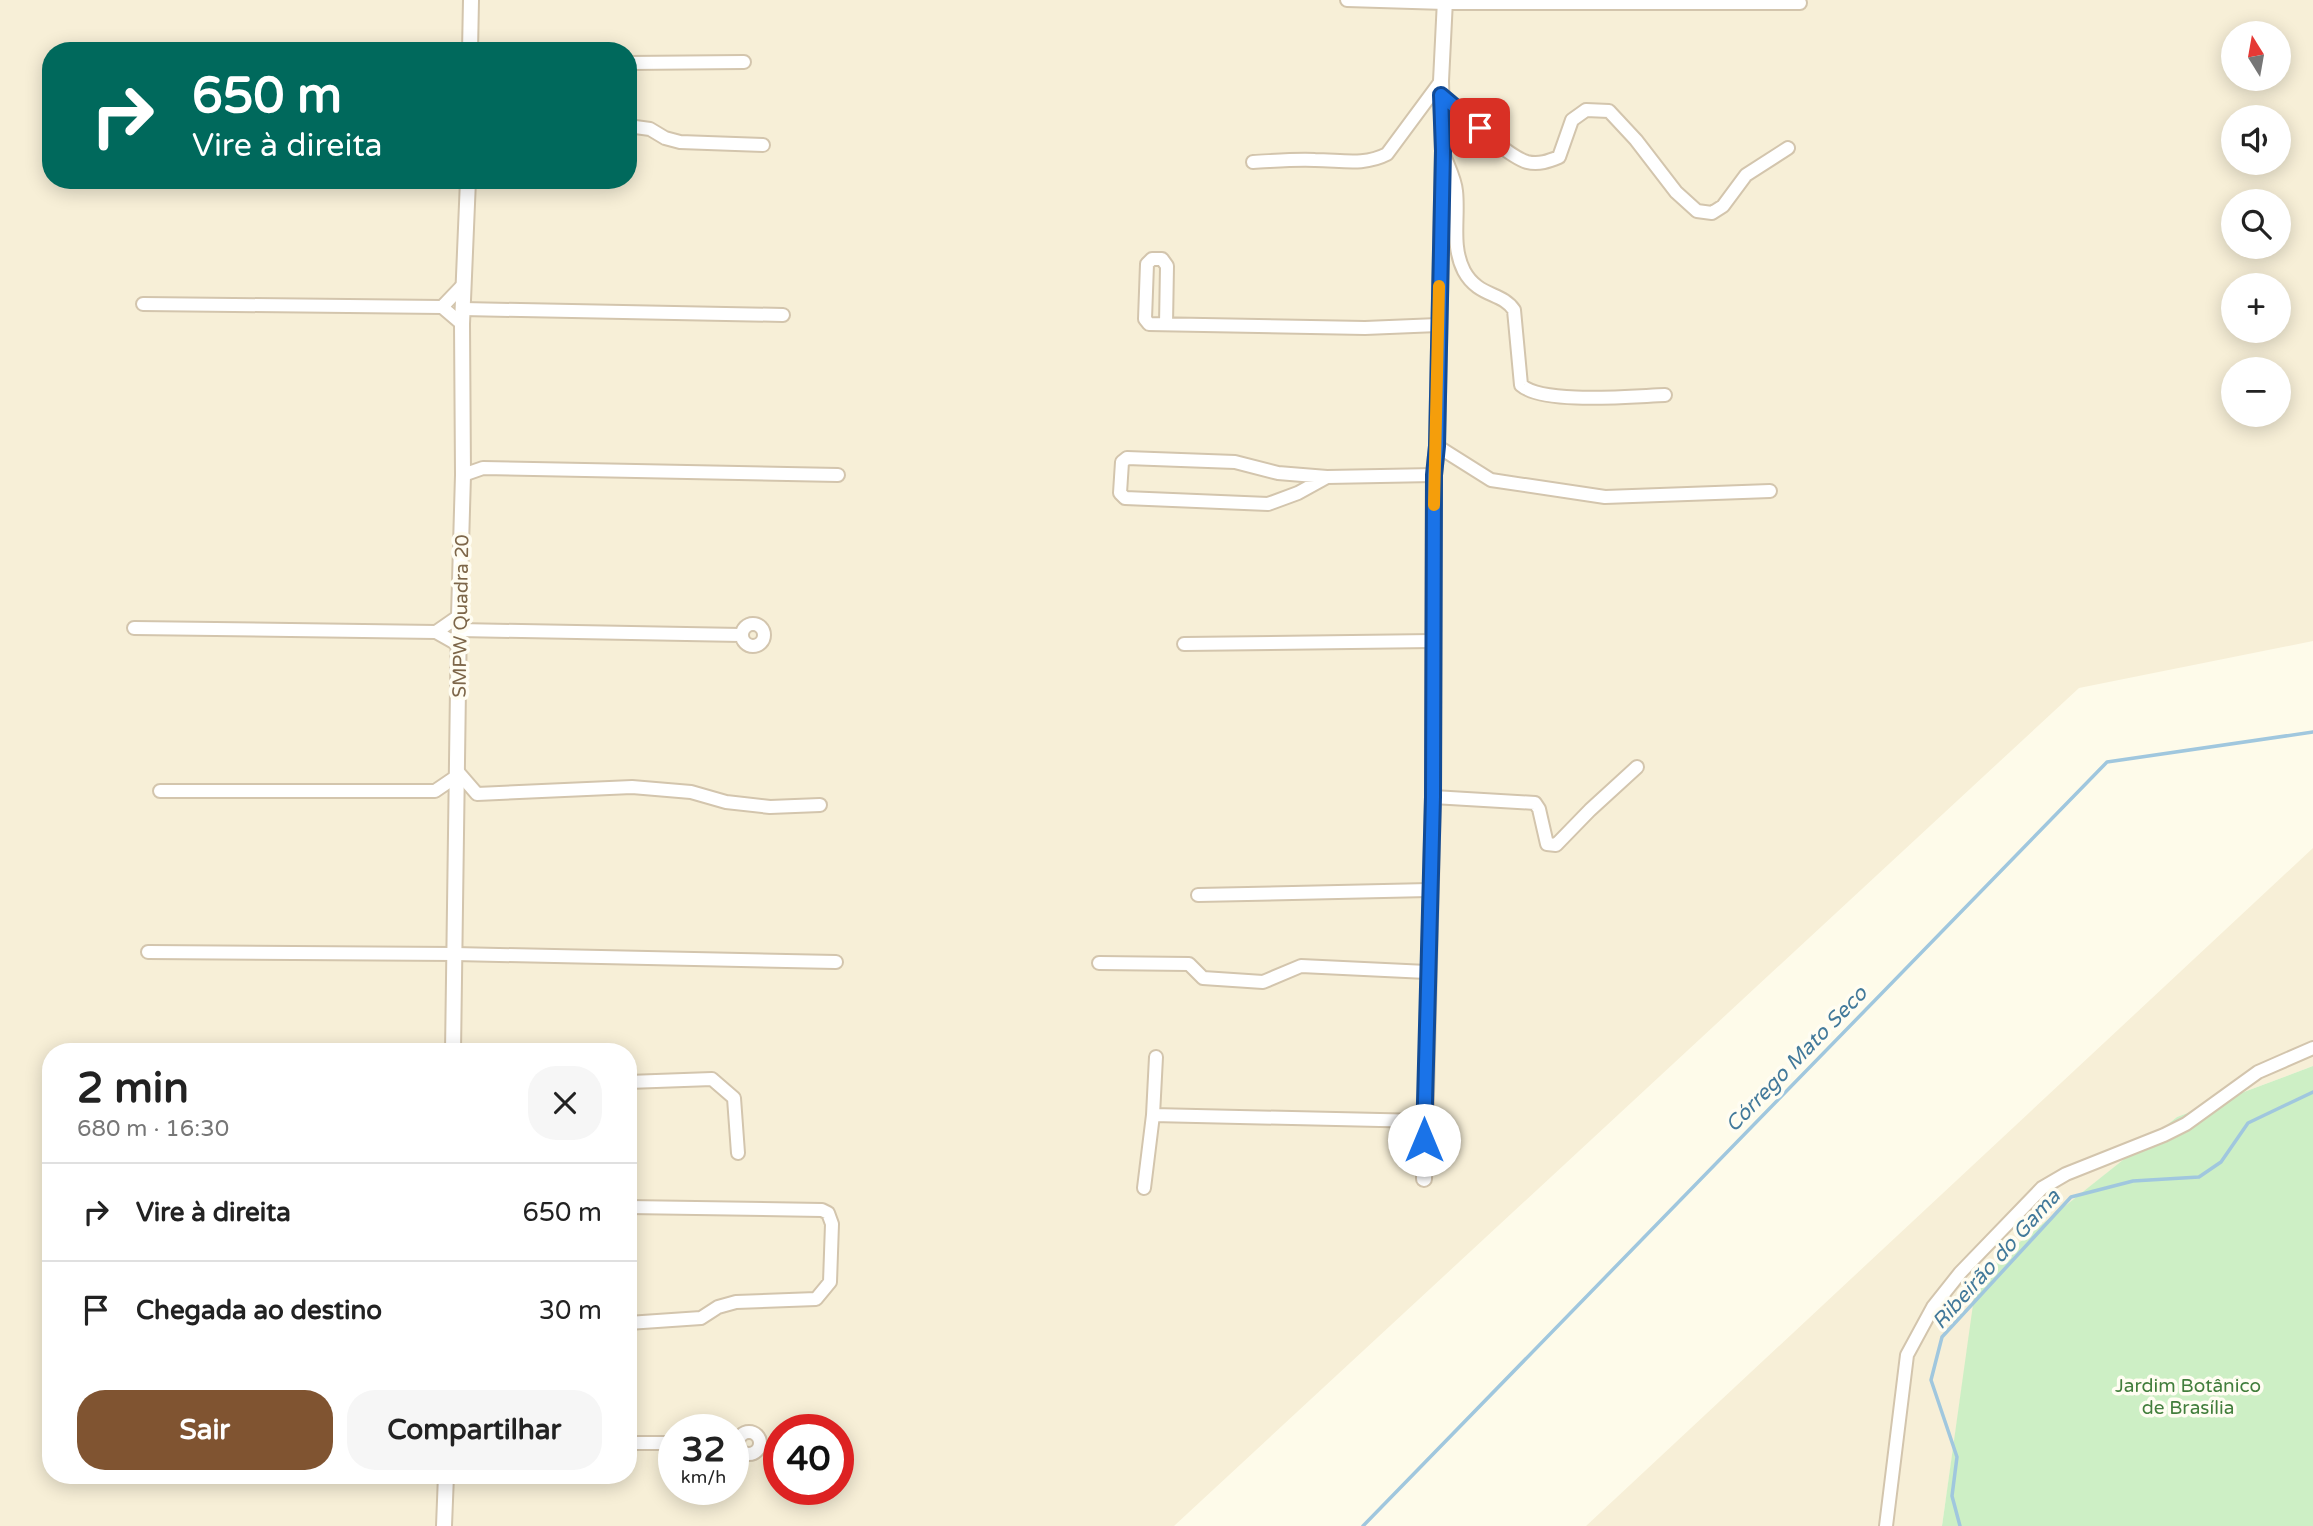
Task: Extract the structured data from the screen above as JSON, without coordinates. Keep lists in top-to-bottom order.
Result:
{
  "streets": {
    "street": ["SMPW Quadra 20"]
  },
  "water": ["Córrego Mato Seco", "Ribeirão do Gama"],
  "parks": ["Jardim Botânico de Brasília"],
  "north": "top",
  "page": {
    "map_buttons": ["+", "−"],
    "turn": ["650 m", "Vire à direita"],
    "heading": ["2 min", "680 m · 16:30"],
    "list": [
      {
        "name": "Vire à direita",
        "value": "650 m"
      },
      {
        "name": "Chegada ao destino",
        "value": "30 m"
      }
    ],
    "buttons": ["Sair", "Compartilhar"],
    "speed": "32 km/h",
    "limit": "40"
  }
}
